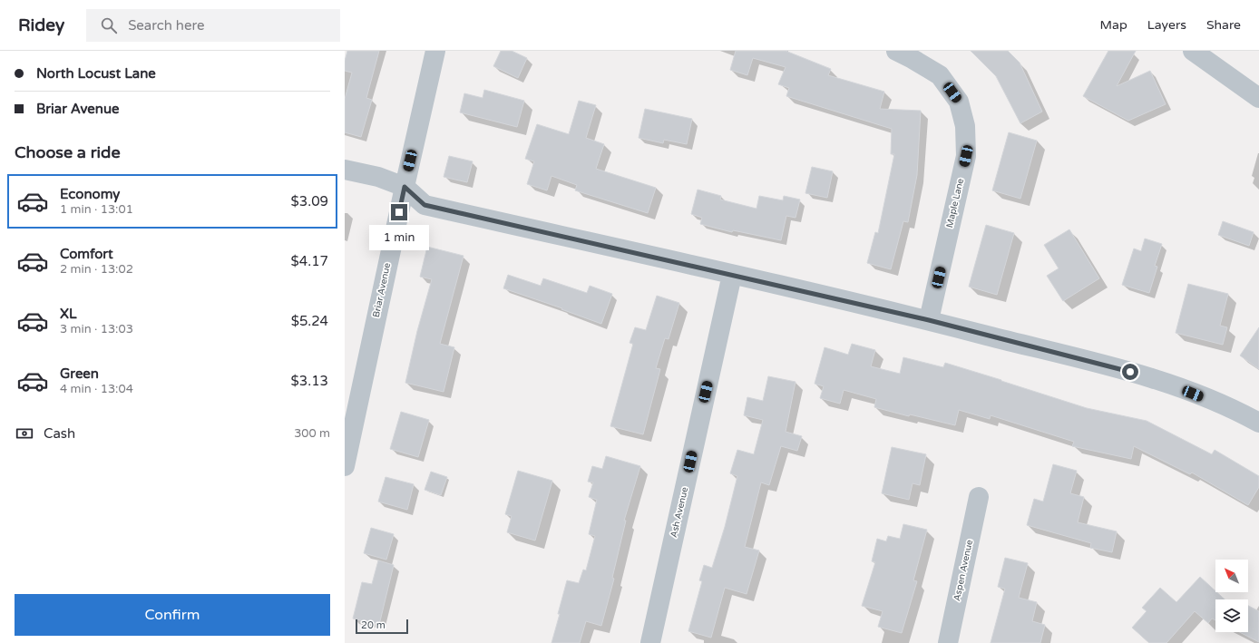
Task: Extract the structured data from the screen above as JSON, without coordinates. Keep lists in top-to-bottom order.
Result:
{
  "streets": {
    "street": [
      "Maple Lane",
      "Briar Avenue",
      "Ash Avenue",
      "Aspen Avenue"
    ]
  },
  "scale_bar": "20 m",
  "north": "top left",
  "page": {
    "header": "Ridey",
    "search": "Search here",
    "nav": ["Map", "Layers", "Share"],
    "banner": ["North Locust Lane", "Briar Avenue"],
    "heading": "Choose a ride",
    "list": [
      {
        "name": "Economy",
        "note": "1 min · 13:01",
        "value": "$3.09"
      },
      {
        "name": "Comfort",
        "note": "2 min · 13:02",
        "value": "$4.17"
      },
      {
        "name": "XL",
        "note": "3 min · 13:03",
        "value": "$5.24"
      },
      {
        "name": "Green",
        "note": "4 min · 13:04",
        "value": "$3.13"
      }
    ],
    "bubble": "1 min",
    "pay": ["Cash", "300 m"],
    "buttons": "Confirm",
    "scale": "20 m"
  }
}
